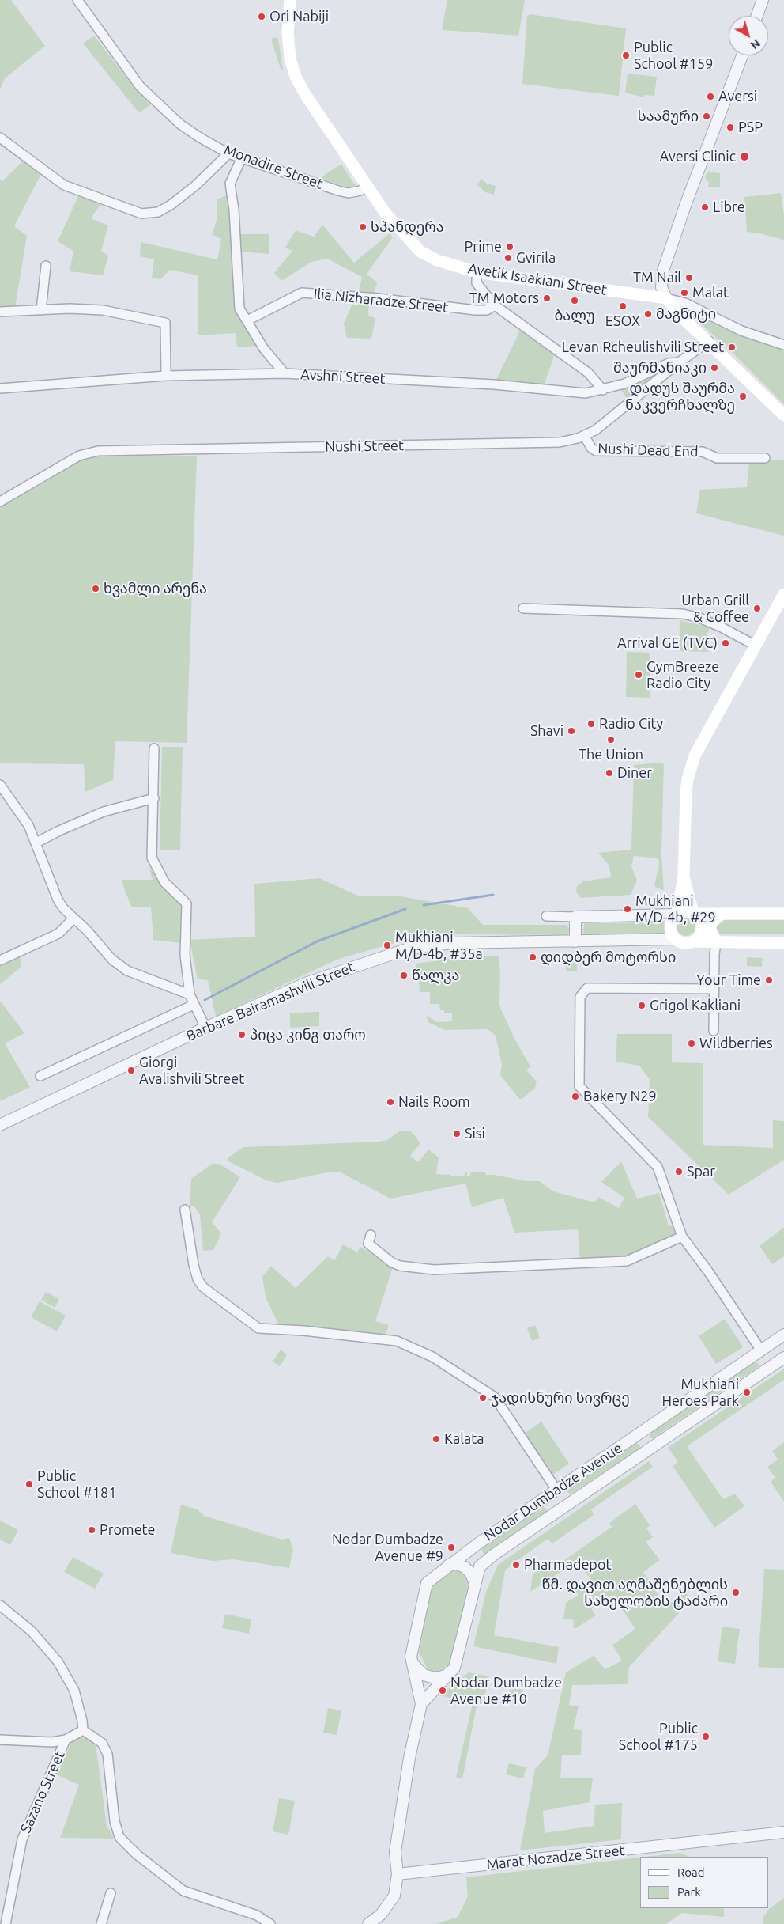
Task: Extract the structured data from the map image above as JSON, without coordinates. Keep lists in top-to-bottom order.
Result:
{
  "streets": {
    "main road": ["Avetik Isaakiani Street"],
    "street": [
      "Monadire Street",
      "Ilia Nizharadze Street",
      "Avshni Street",
      "Nushi Street",
      "Nushi Dead End",
      "Barbare Bairamashvili Street",
      "Nodar Dumbadze Avenue",
      "Sazano Street",
      "Marat Nozadze Street"
    ]
  },
  "crossings": [
    ["Monadire Street", "Avetik Isaakiani Street"],
    ["Avshni Street", "Nushi Street"],
    ["Nushi Street", "Nushi Dead End"],
    ["Nodar Dumbadze Avenue", "Marat Nozadze Street"]
  ],
  "places": [
    "Ori Nabiji",
    "Public School #159",
    "Aversi",
    "საამური",
    "PSP",
    "Aversi Clinic",
    "Libre",
    "სპანდერა",
    "Prime",
    "Gvirila",
    "TM Nail",
    "Malat",
    "TM Motors",
    "ბალუ",
    "ESOX",
    "მაგნიტი",
    "Levan Rcheulishvili Street",
    "შაურმანიაკი",
    "დადუს შაურმა ნაკვერჩხალზე",
    "ხვამლი არენა",
    "Urban Grill & Coffee",
    "Arrival GE (TVC)",
    "GymBreeze Radio City",
    "Radio City",
    "Shavi",
    "The Union",
    "Diner",
    "Mukhiani M/D-4b, #29",
    "Mukhiani M/D-4b, #35a",
    "დიდბერ მოტორსი",
    "წალკა",
    "Your Time",
    "Grigol Kakliani",
    "პიცა კინგ თარო",
    "Wildberries",
    "Giorgi Avalishvili Street",
    "Bakery N29",
    "Nails Room",
    "Sisi",
    "Spar",
    "Mukhiani Heroes Park",
    "ჯადისნური სივრცე",
    "Kalata",
    "Public School #181",
    "Promete",
    "Nodar Dumbadze Avenue #9",
    "Pharmadepot",
    "წმ. დავით აღმაშენებლის სახელობის ტაძარი",
    "Nodar Dumbadze Avenue #10",
    "Public School #175"
  ],
  "legend": ["Road", "Park"],
  "north": "bottom right"
}
